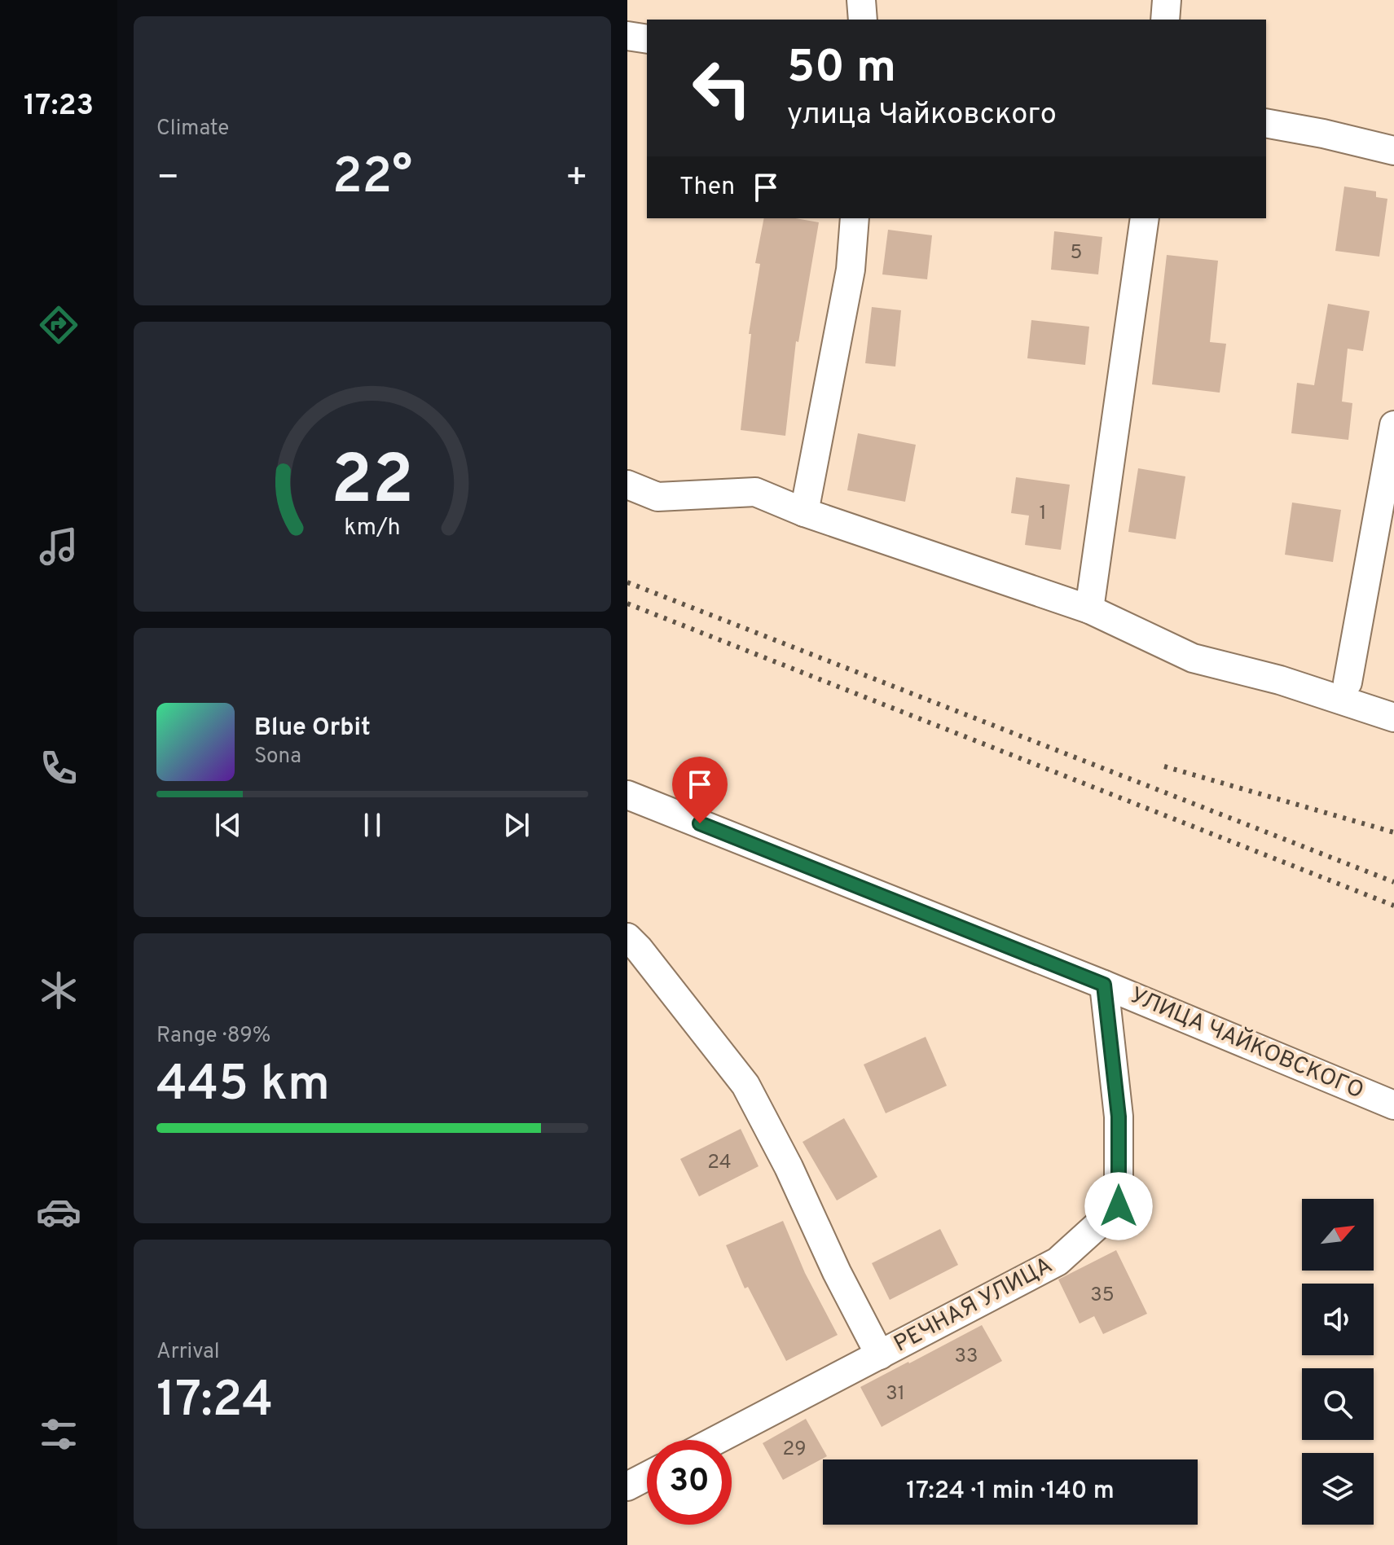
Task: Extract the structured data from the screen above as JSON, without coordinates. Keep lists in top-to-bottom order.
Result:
{
  "streets": {
    "street": ["УЛИЦА ЧАЙКОВСКОГО", "РЕЧНАЯ УЛИЦА"]
  },
  "crossings": [
    ["УЛИЦА ЧАЙКОВСКОГО", "РЕЧНАЯ УЛИЦА"]
  ],
  "house_numbers": [
    "5",
    "1",
    "24",
    "35",
    "33",
    "31",
    "29"
  ],
  "north": "top right",
  "page": {
    "tabs": "17:23",
    "tile": [
      "Climate",
      ["Range · 89%", "445 km"],
      ["Arrival", "17:24"]
    ],
    "turn": ["50 m", "улица Чайковского"],
    "heat": ["−", "22°", "+"],
    "then": "Then",
    "song": ["Blue Orbit", "Sona"],
    "limit": "30",
    "trip": "17:24 · 1 min · 140 m",
    "gauge": ["22", "km/h"]
  }
}
